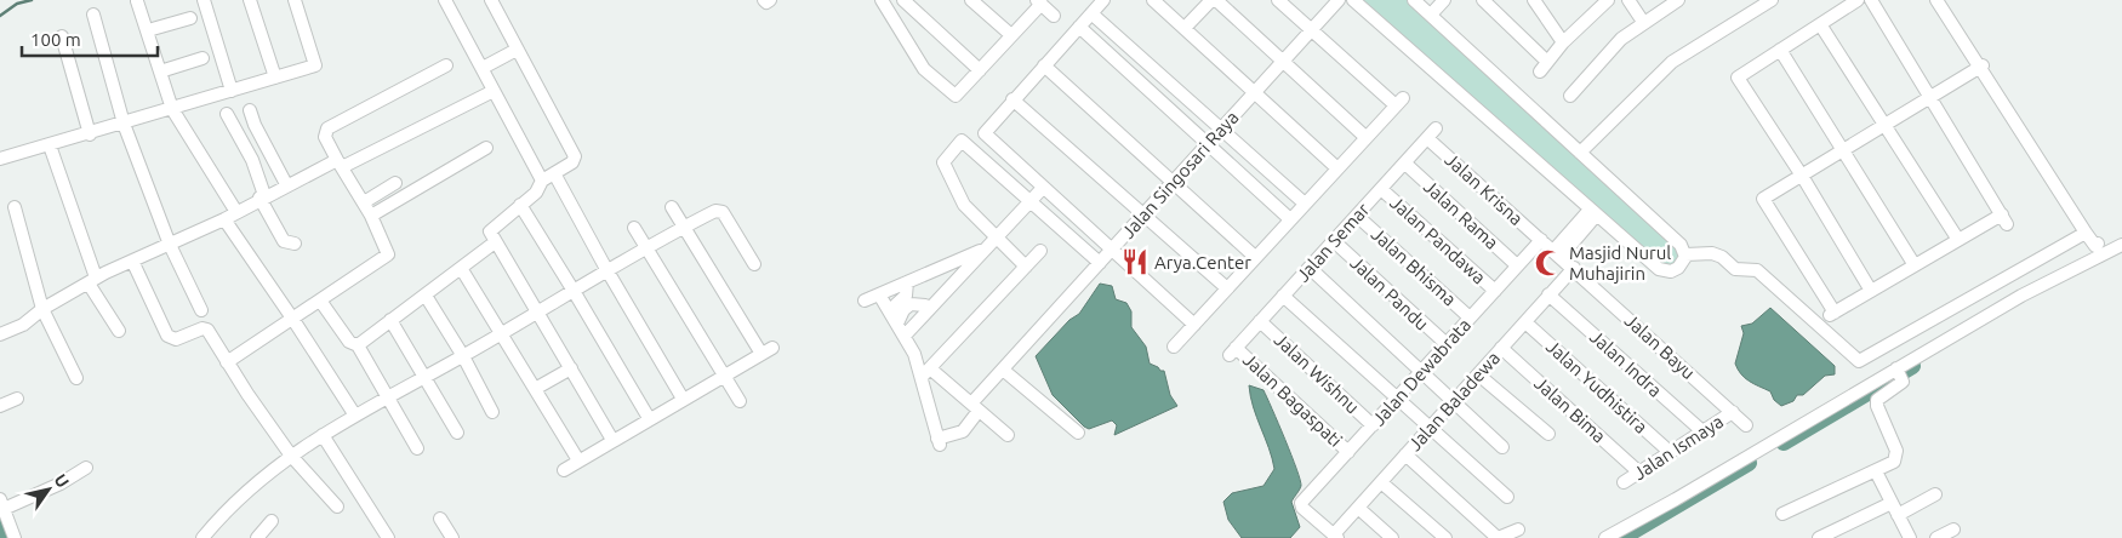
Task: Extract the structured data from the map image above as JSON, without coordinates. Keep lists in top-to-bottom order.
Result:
{
  "streets": {
    "street": [
      "Jalan Singosari Raya",
      "Jalan Krisna",
      "Jalan Rama",
      "Jalan Pandawa",
      "Jalan Semar",
      "Jalan Bhisma",
      "Jalan Pandu",
      "Jalan Bayu",
      "Jalan Indra",
      "Jalan Dewabrata",
      "Jalan Wishnu",
      "Jalan Yudhistira",
      "Jalan Bagaspati",
      "Jalan Baladewa",
      "Jalan Bima",
      "Jalan Ismaya"
    ]
  },
  "crossings": [
    ["Jalan Krisna", "Jalan Semar"],
    ["Jalan Krisna", "Jalan Bayu"],
    ["Jalan Krisna", "Jalan Dewabrata"],
    ["Jalan Rama", "Jalan Semar"],
    ["Jalan Rama", "Jalan Dewabrata"],
    ["Jalan Pandawa", "Jalan Semar"],
    ["Jalan Pandawa", "Jalan Dewabrata"],
    ["Jalan Semar", "Jalan Bhisma"],
    ["Jalan Semar", "Jalan Pandu"],
    ["Jalan Semar", "Jalan Wishnu"],
    ["Jalan Semar", "Jalan Bagaspati"],
    ["Jalan Bhisma", "Jalan Dewabrata"],
    ["Jalan Pandu", "Jalan Dewabrata"],
    ["Jalan Bayu", "Jalan Baladewa"],
    ["Jalan Bayu", "Jalan Ismaya"],
    ["Jalan Indra", "Jalan Baladewa"],
    ["Jalan Indra", "Jalan Ismaya"],
    ["Jalan Dewabrata", "Jalan Wishnu"],
    ["Jalan Dewabrata", "Jalan Bagaspati"],
    ["Jalan Dewabrata", "Jalan Baladewa"],
    ["Jalan Yudhistira", "Jalan Baladewa"],
    ["Jalan Yudhistira", "Jalan Ismaya"],
    ["Jalan Baladewa", "Jalan Bima"],
    ["Jalan Bima", "Jalan Ismaya"]
  ],
  "places": {
    "restaurant": ["Arya.Center"],
    "mosque": ["Masjid Nurul Muhajirin"]
  },
  "scale_bar": "100 m",
  "north": "top right"
}
